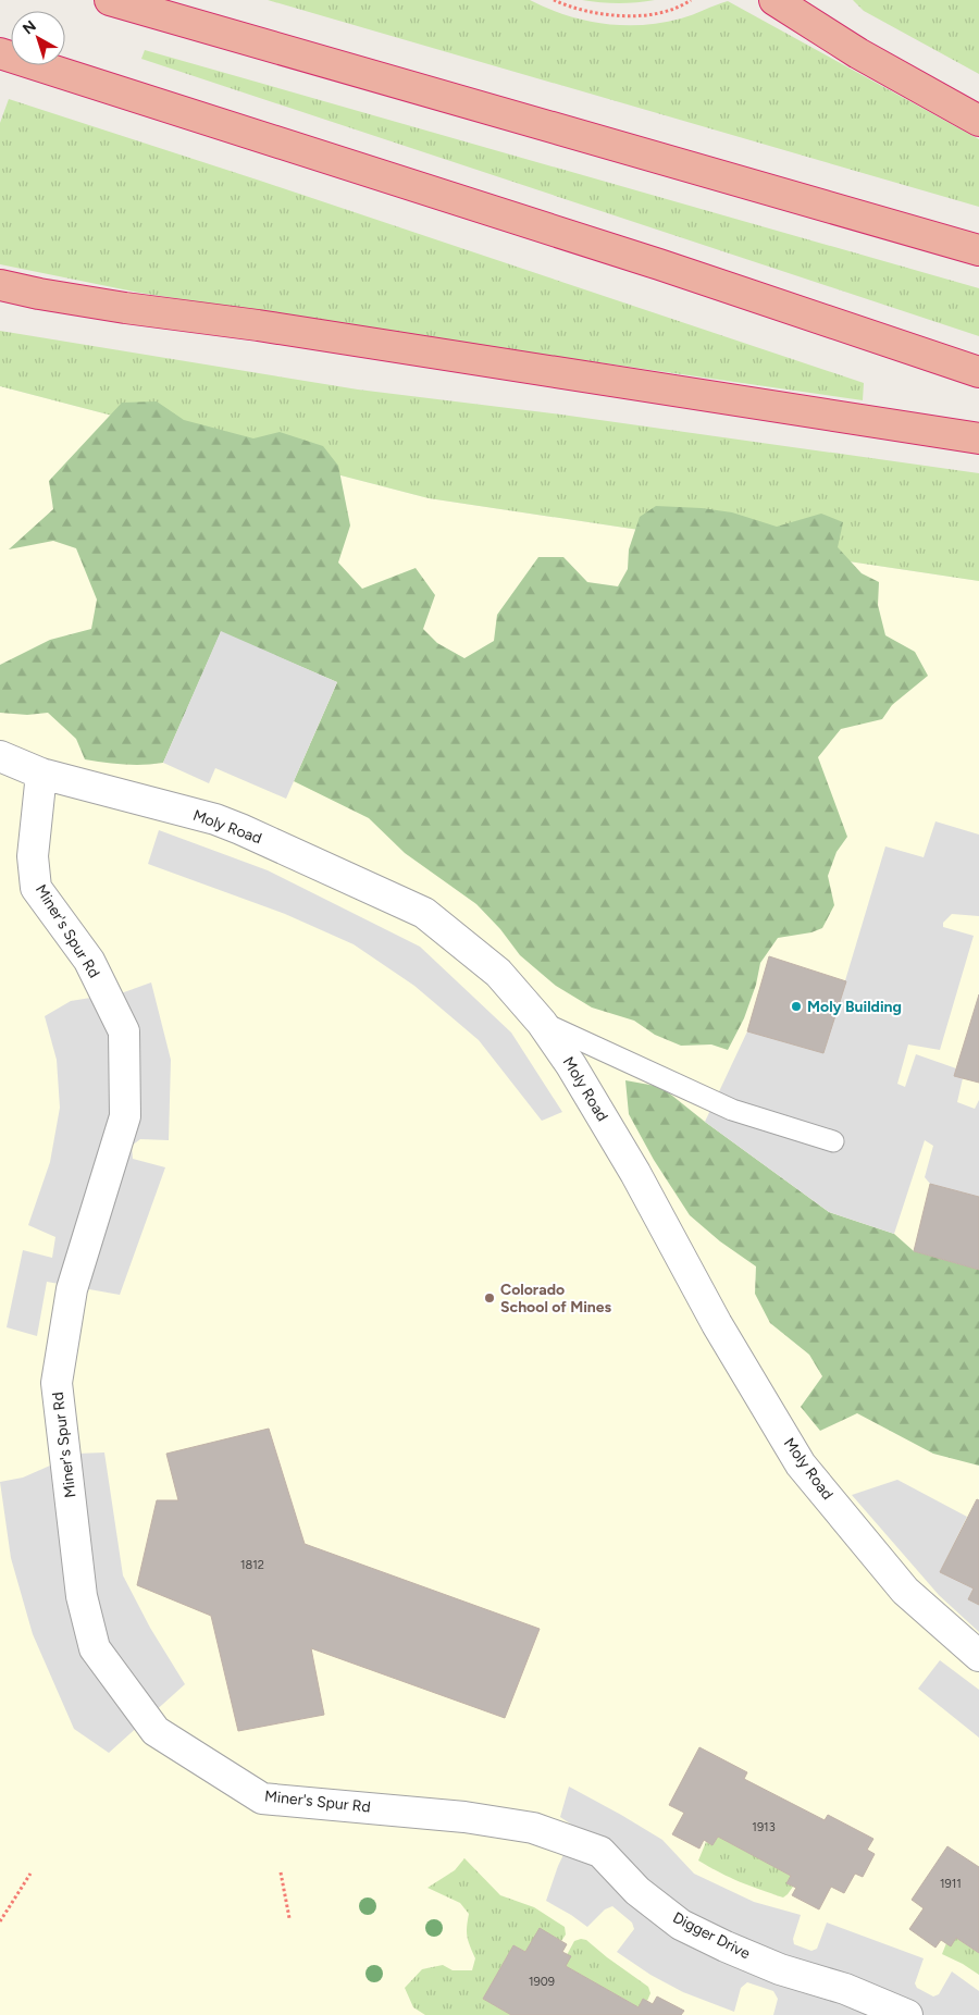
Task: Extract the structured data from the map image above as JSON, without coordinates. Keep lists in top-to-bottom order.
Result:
{
  "streets": {
    "street": ["Moly Road", "Miner's Spur Rd", "Digger Drive"]
  },
  "crossings": [
    ["Moly Road", "Miner's Spur Rd"],
    ["Miner's Spur Rd", "Digger Drive"]
  ],
  "places": ["Moly Building", "Colorado School of Mines"],
  "house_numbers": [
    "1812",
    "1913",
    "1911",
    "1909"
  ],
  "north": "top left"
}
